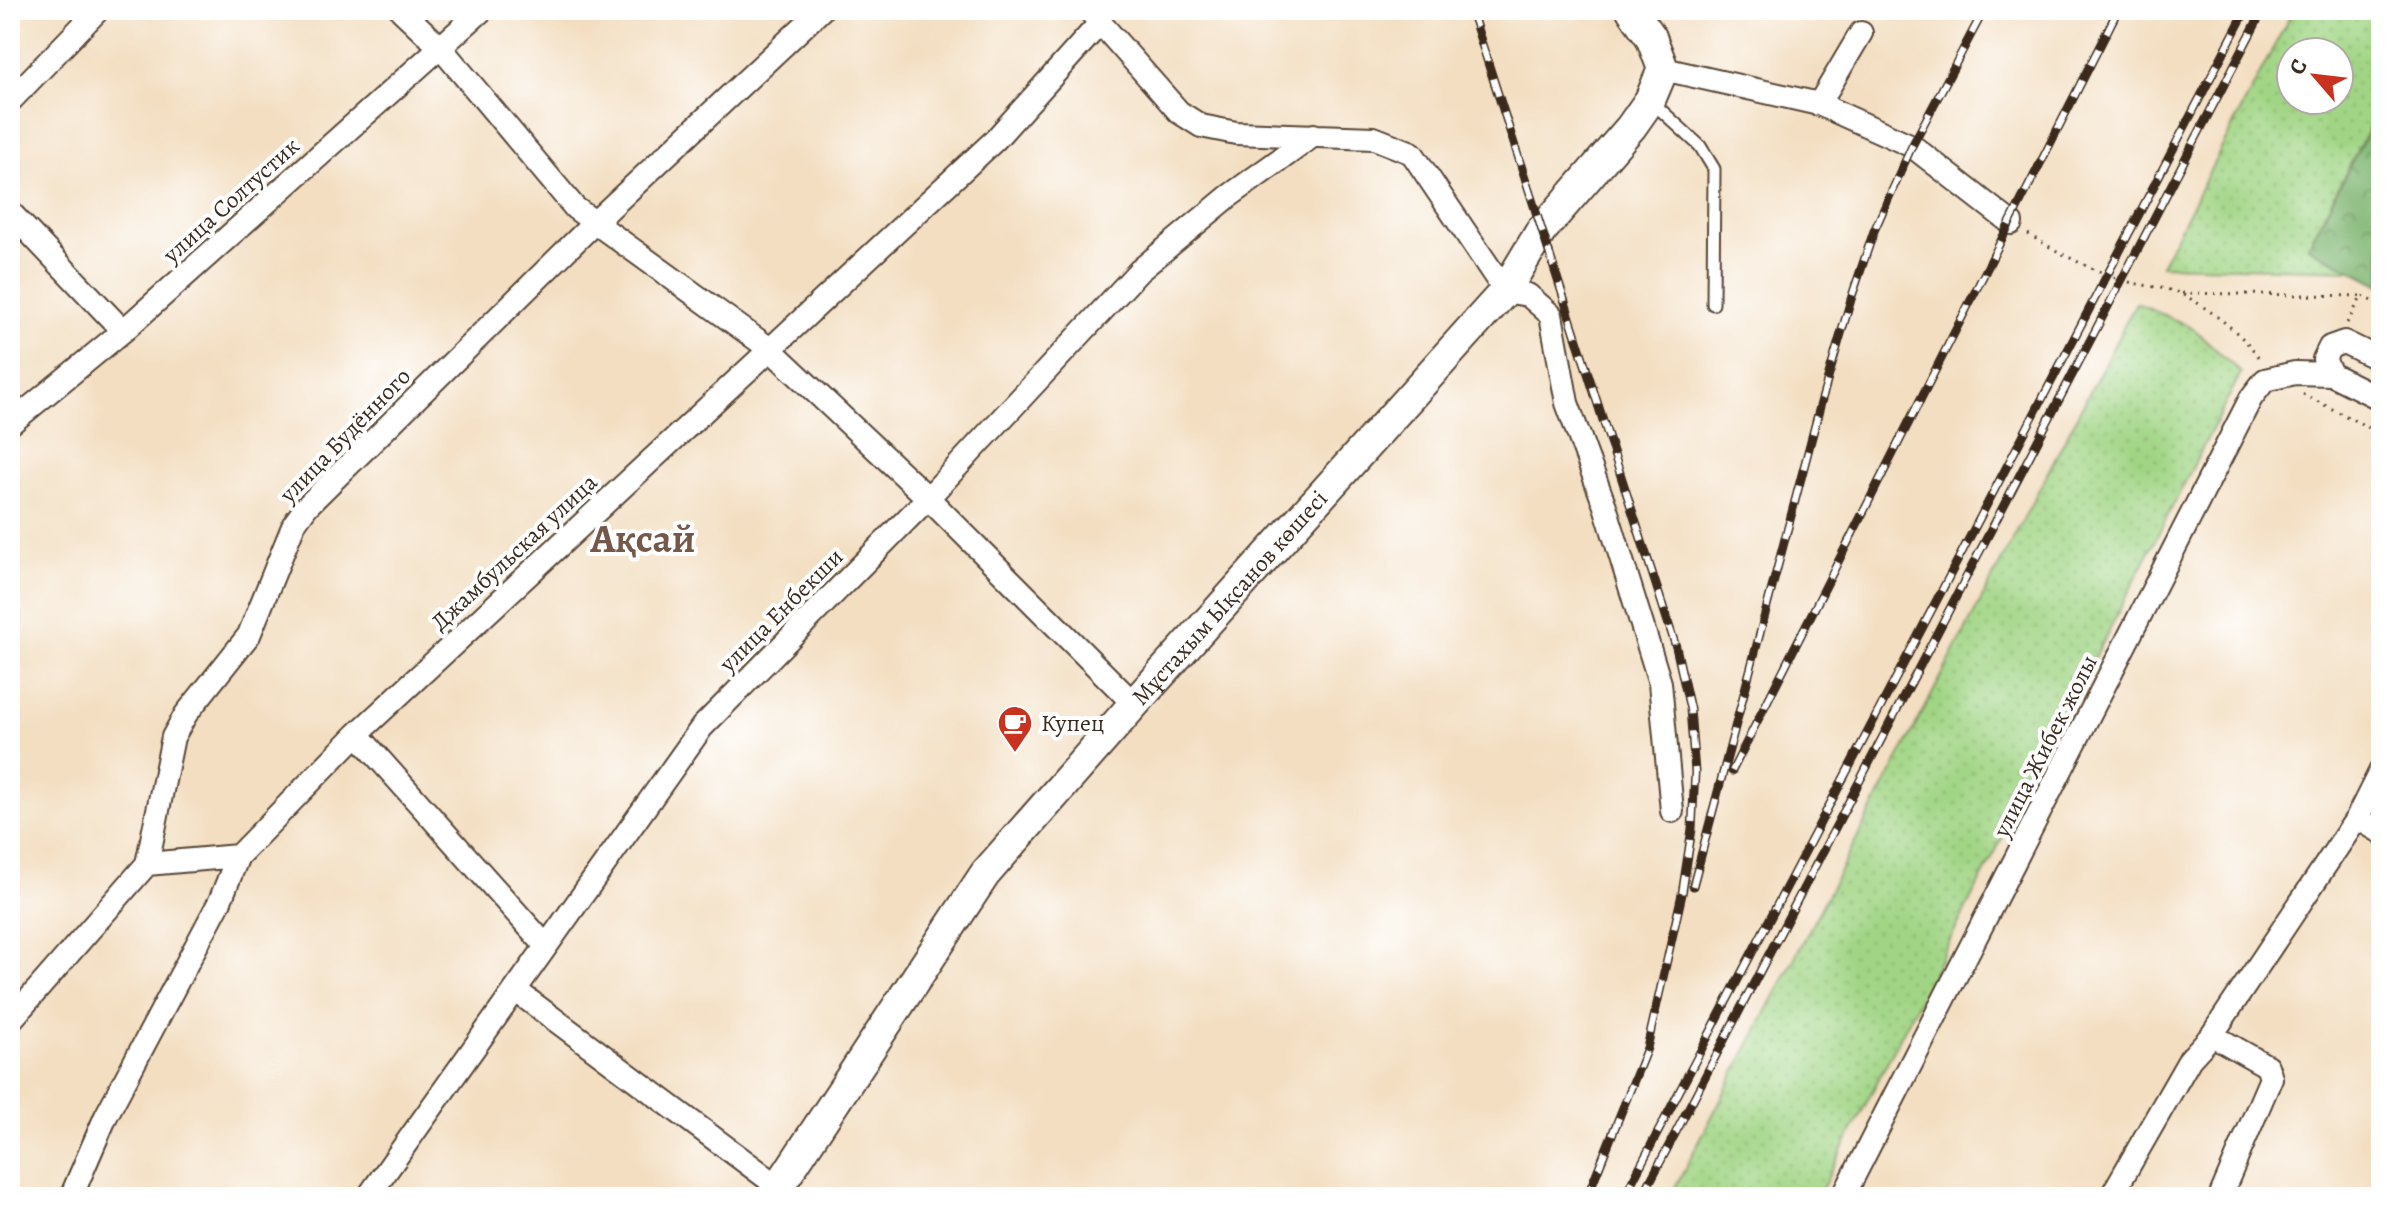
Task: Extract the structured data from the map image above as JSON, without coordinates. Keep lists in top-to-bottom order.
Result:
{
  "streets": {
    "main road": ["Мұстахым Ықсанов көшесі"],
    "street": [
      "улица Солтустик",
      "улица Будённого",
      "Джамбульская улица",
      "улица Енбекши",
      "улица Жибек жолы"
    ]
  },
  "districts": ["Ақсай"],
  "places": {
    "cafe": ["Купец"]
  },
  "north": "top left"
}
